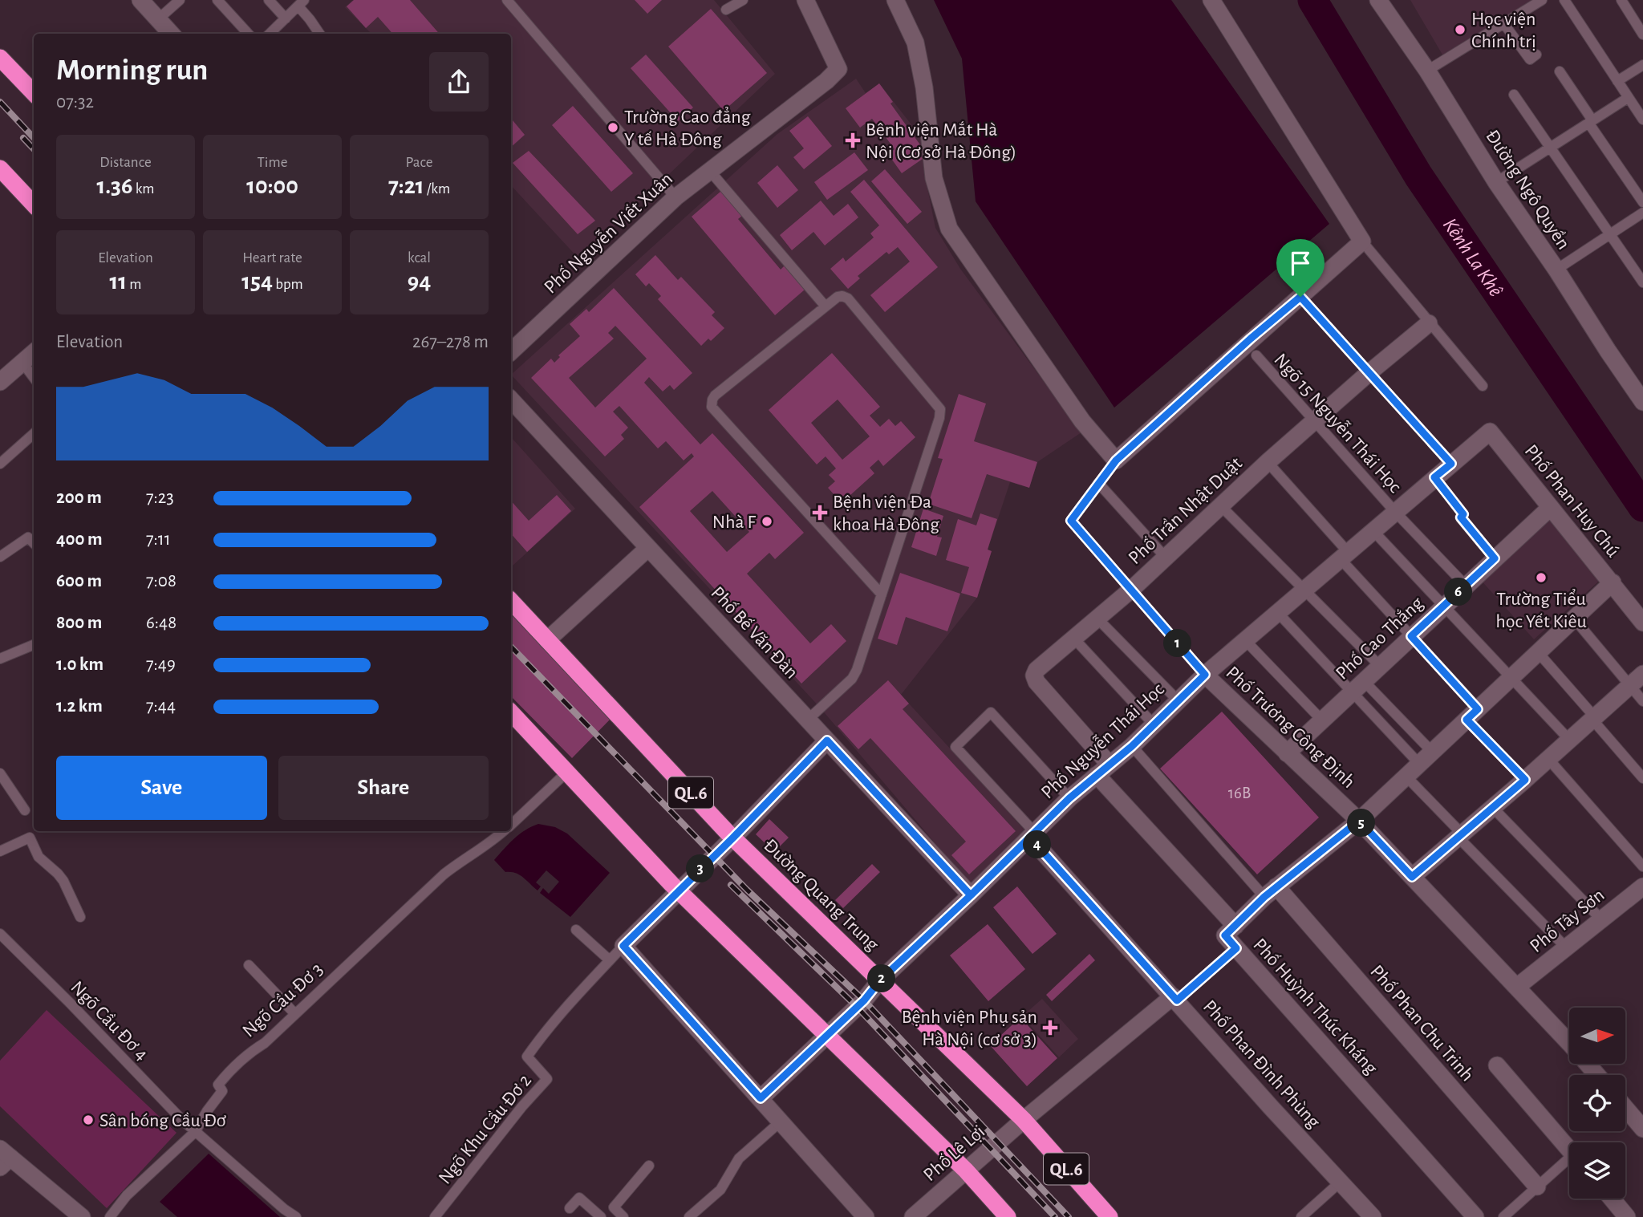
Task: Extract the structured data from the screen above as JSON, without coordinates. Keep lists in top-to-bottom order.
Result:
{
  "streets": {
    "highway": ["QL.6", "Đường Quang Trung"],
    "street": [
      "Đường Ngô Quyền",
      "Phố Nguyễn Viết Xuân",
      "Phố Phan Huy Chú",
      "Phố Trần Nhật Duật",
      "Phố Bế Văn Đàn",
      "Phố Cao Thắng",
      "Phố Trương Công Định",
      "Phố Nguyễn Thái Học",
      "Phố Tây Sơn",
      "Phố Huỳnh Thúc Kháng",
      "Phố Phan Chu Trinh",
      "Phố Phan Đình Phùng",
      "Phố Lê Lợi"
    ],
    "lane": [
      "Ngõ 15 Nguyễn Thái Học",
      "Ngõ Cầu Đơ 3",
      "Ngõ Cầu Đơ 4",
      "Ngõ Khu Cầu Đơ 2"
    ]
  },
  "crossings": [
    ["Ngõ 15 Nguyễn Thái Học", "Phố Trần Nhật Duật"],
    ["Ngõ 15 Nguyễn Thái Học", "Phố Cao Thắng"],
    ["Ngõ 15 Nguyễn Thái Học", "Phố Nguyễn Thái Học"],
    ["Phố Phan Huy Chú", "Phố Cao Thắng"],
    ["Phố Phan Huy Chú", "Phố Nguyễn Thái Học"],
    ["Phố Trần Nhật Duật", "Phố Nguyễn Thái Học"],
    ["Phố Trần Nhật Duật", "Phố Huỳnh Thúc Kháng"],
    ["Phố Bế Văn Đàn", "Phố Nguyễn Thái Học"],
    ["Phố Cao Thắng", "Phố Trương Công Định"],
    ["Phố Trương Công Định", "Phố Nguyễn Thái Học"],
    ["Phố Trương Công Định", "Phố Tây Sơn"],
    ["Phố Nguyễn Thái Học", "Đường Quang Trung"],
    ["Phố Nguyễn Thái Học", "Phố Huỳnh Thúc Kháng"],
    ["Phố Nguyễn Thái Học", "Phố Phan Đình Phùng"],
    ["Đường Quang Trung", "Phố Lê Lợi"],
    ["Ngõ Cầu Đơ 3", "Ngõ Cầu Đơ 4"],
    ["Phố Phan Đình Phùng", "Phố Lê Lợi"]
  ],
  "water": ["Kênh La Khê"],
  "places": {
    "other": [
      "Học viện Chính trị",
      "Trường Cao đẳng Y tế Hà Đông",
      "Nhà F",
      "Trường Tiểu học Yết Kiêu",
      "Sân bóng Cầu Đơ"
    ],
    "health": ["Bệnh viện Mắt Hà Nội (Cơ sở Hà Đông)", "Bệnh viện Đa khoa Hà Đông", "Bệnh viện Phụ sản Hà Nội (cơ sở 3)"]
  },
  "house_numbers": ["16B"],
  "north": "right",
  "page": {
    "heading": ["Morning run", "07:32"],
    "stats": [
      ["Distance", "1.36 km"],
      ["Time", "10:00"],
      ["Pace", "7:21 /km"],
      ["Elevation", "11 m"],
      ["Heart rate", "154 bpm"],
      ["kcal", "94"]
    ],
    "chart": ["Elevation", "267–278 m"],
    "list": [
      {
        "name": "200 m",
        "note": "7:23"
      },
      {
        "name": "400 m",
        "note": "7:11"
      },
      {
        "name": "600 m",
        "note": "7:08"
      },
      {
        "name": "800 m",
        "note": "6:48"
      },
      {
        "name": "1.0 km",
        "note": "7:49"
      },
      {
        "name": "1.2 km",
        "note": "7:44"
      }
    ],
    "pins": [
      "6",
      "1",
      "5",
      "4",
      "3",
      "2"
    ],
    "buttons": ["Save", "Share"]
  }
}
